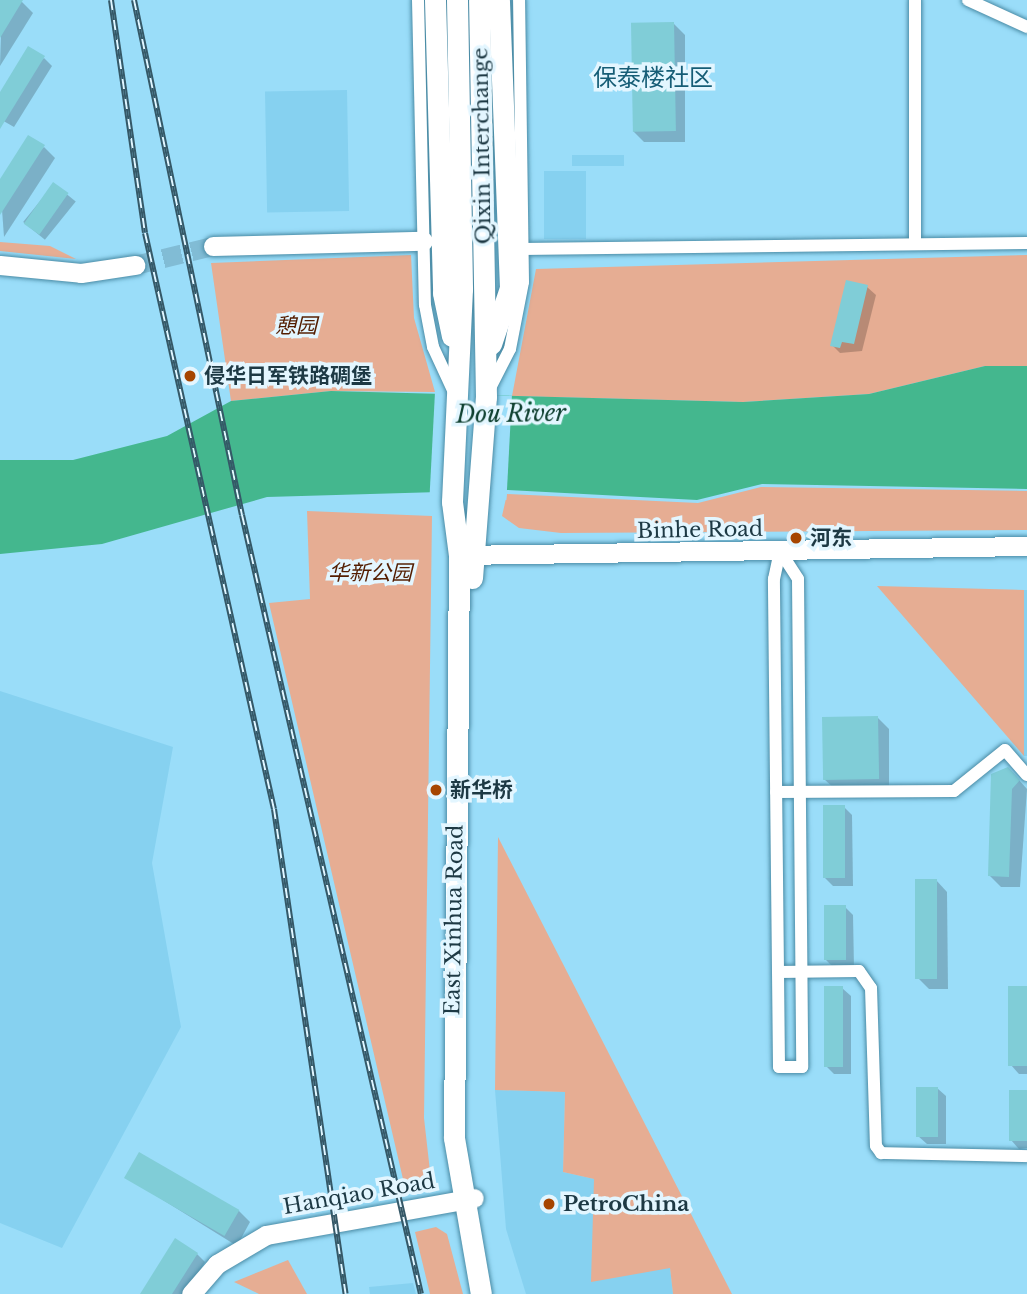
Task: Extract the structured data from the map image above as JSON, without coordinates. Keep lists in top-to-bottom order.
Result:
{
  "streets": {
    "main road": ["Qixin Interchange", "East Xinhua Road"],
    "street": ["Binhe Road", "Hanqiao Road"]
  },
  "crossings": [
    ["Binhe Road", "East Xinhua Road"],
    ["East Xinhua Road", "Hanqiao Road"]
  ],
  "districts": ["保泰楼社区"],
  "water": ["Dou River"],
  "parks": ["憩园", "华新公园"],
  "places": [
    "侵华日军铁路碉堡",
    "河东",
    "新华桥",
    "PetroChina"
  ]
}
